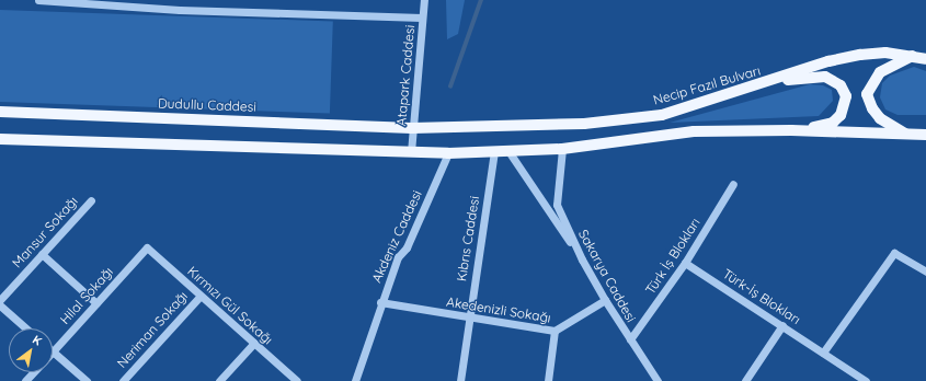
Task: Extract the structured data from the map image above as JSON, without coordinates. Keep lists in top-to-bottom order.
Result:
{
  "streets": {
    "main road": ["Necip Fazıl Bulvarı", "Dudullu Caddesi"],
    "street": [
      "Atapark Caddesi",
      "Mansur Sokağı",
      "Akdeniz Caddesi",
      "Kıbrıs Caddesi",
      "Türk İş Blokları",
      "Sakarya Caddesi",
      "Hilal Sokağı",
      "Türk-İş Blokları",
      "Kırmızı Gül Sokağı",
      "Akedenizli Sokağı",
      "Neriman Sokağı"
    ]
  },
  "crossings": [
    ["Atapark Caddesi", "Necip Fazıl Bulvarı"],
    ["Atapark Caddesi", "Dudullu Caddesi"],
    ["Necip Fazıl Bulvarı", "Dudullu Caddesi"],
    ["Akdeniz Caddesi", "Akedenizli Sokağı"],
    ["Kıbrıs Caddesi", "Akedenizli Sokağı"],
    ["Türk İş Blokları", "Sakarya Caddesi"],
    ["Türk İş Blokları", "Türk-İş Blokları"],
    ["Sakarya Caddesi", "Akedenizli Sokağı"],
    ["Hilal Sokağı", "Kırmızı Gül Sokağı"],
    ["Kırmızı Gül Sokağı", "Neriman Sokağı"]
  ],
  "north": "top right"
}
